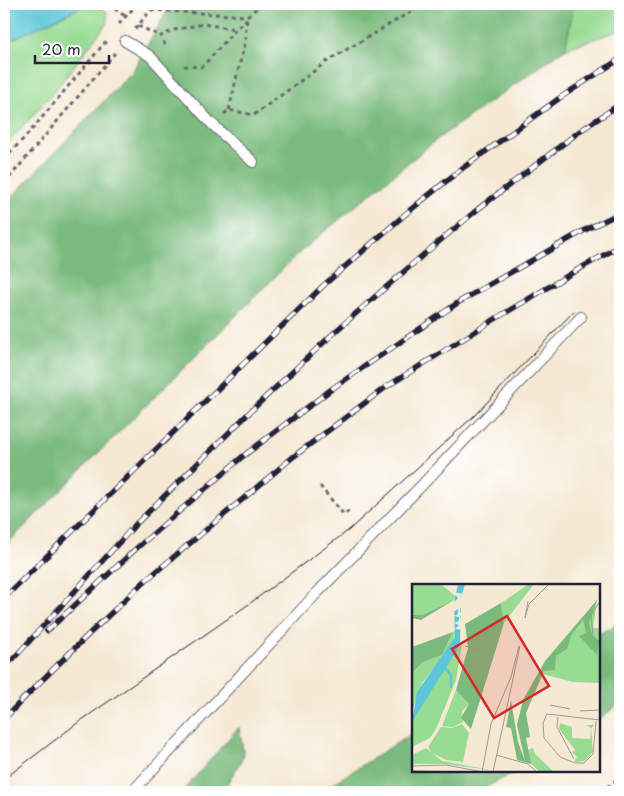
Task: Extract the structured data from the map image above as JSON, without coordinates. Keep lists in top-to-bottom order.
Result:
{
  "scale_bar": "20 m"
}
